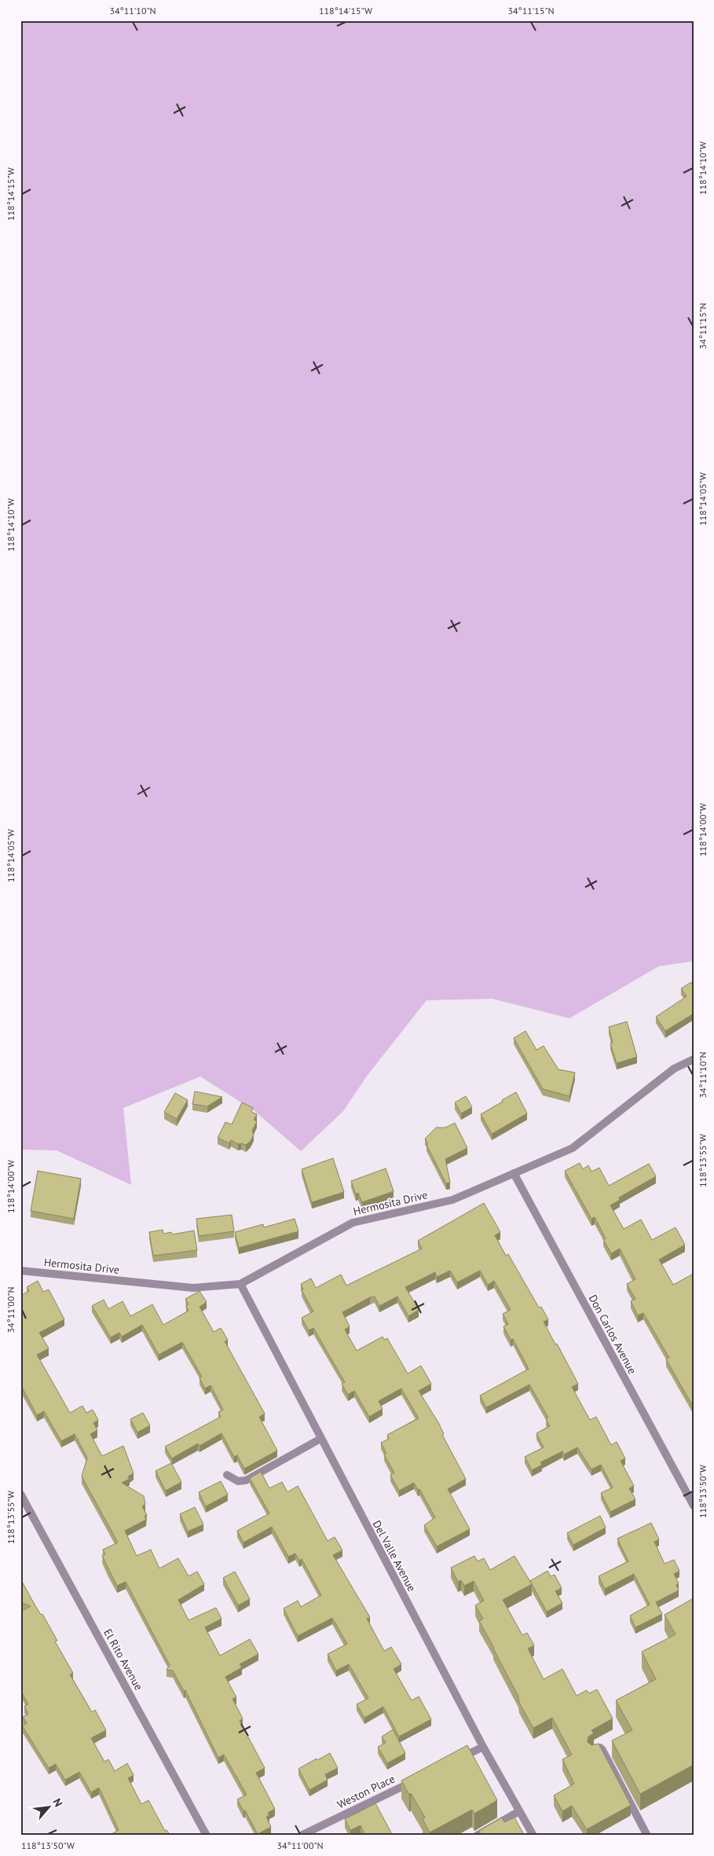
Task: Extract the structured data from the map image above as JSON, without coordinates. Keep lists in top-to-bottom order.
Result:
{
  "streets": {
    "street": [
      "Hermosita Drive",
      "Don Carlos Avenue",
      "Del Valle Avenue",
      "El Rito Avenue",
      "Weston Place"
    ]
  },
  "crossings": [
    ["Hermosita Drive", "Don Carlos Avenue"],
    ["Hermosita Drive", "Del Valle Avenue"]
  ],
  "north": "top right",
  "coordinates": [
    "34°11'10\"N",
    "118°14'15\"W",
    "34°11'15\"N",
    "118°14'10\"W",
    "118°14'05\"W",
    "118°14'00\"W",
    "118°13'55\"W",
    "34°11'00\"N",
    "118°13'50\"W"
  ]
}
